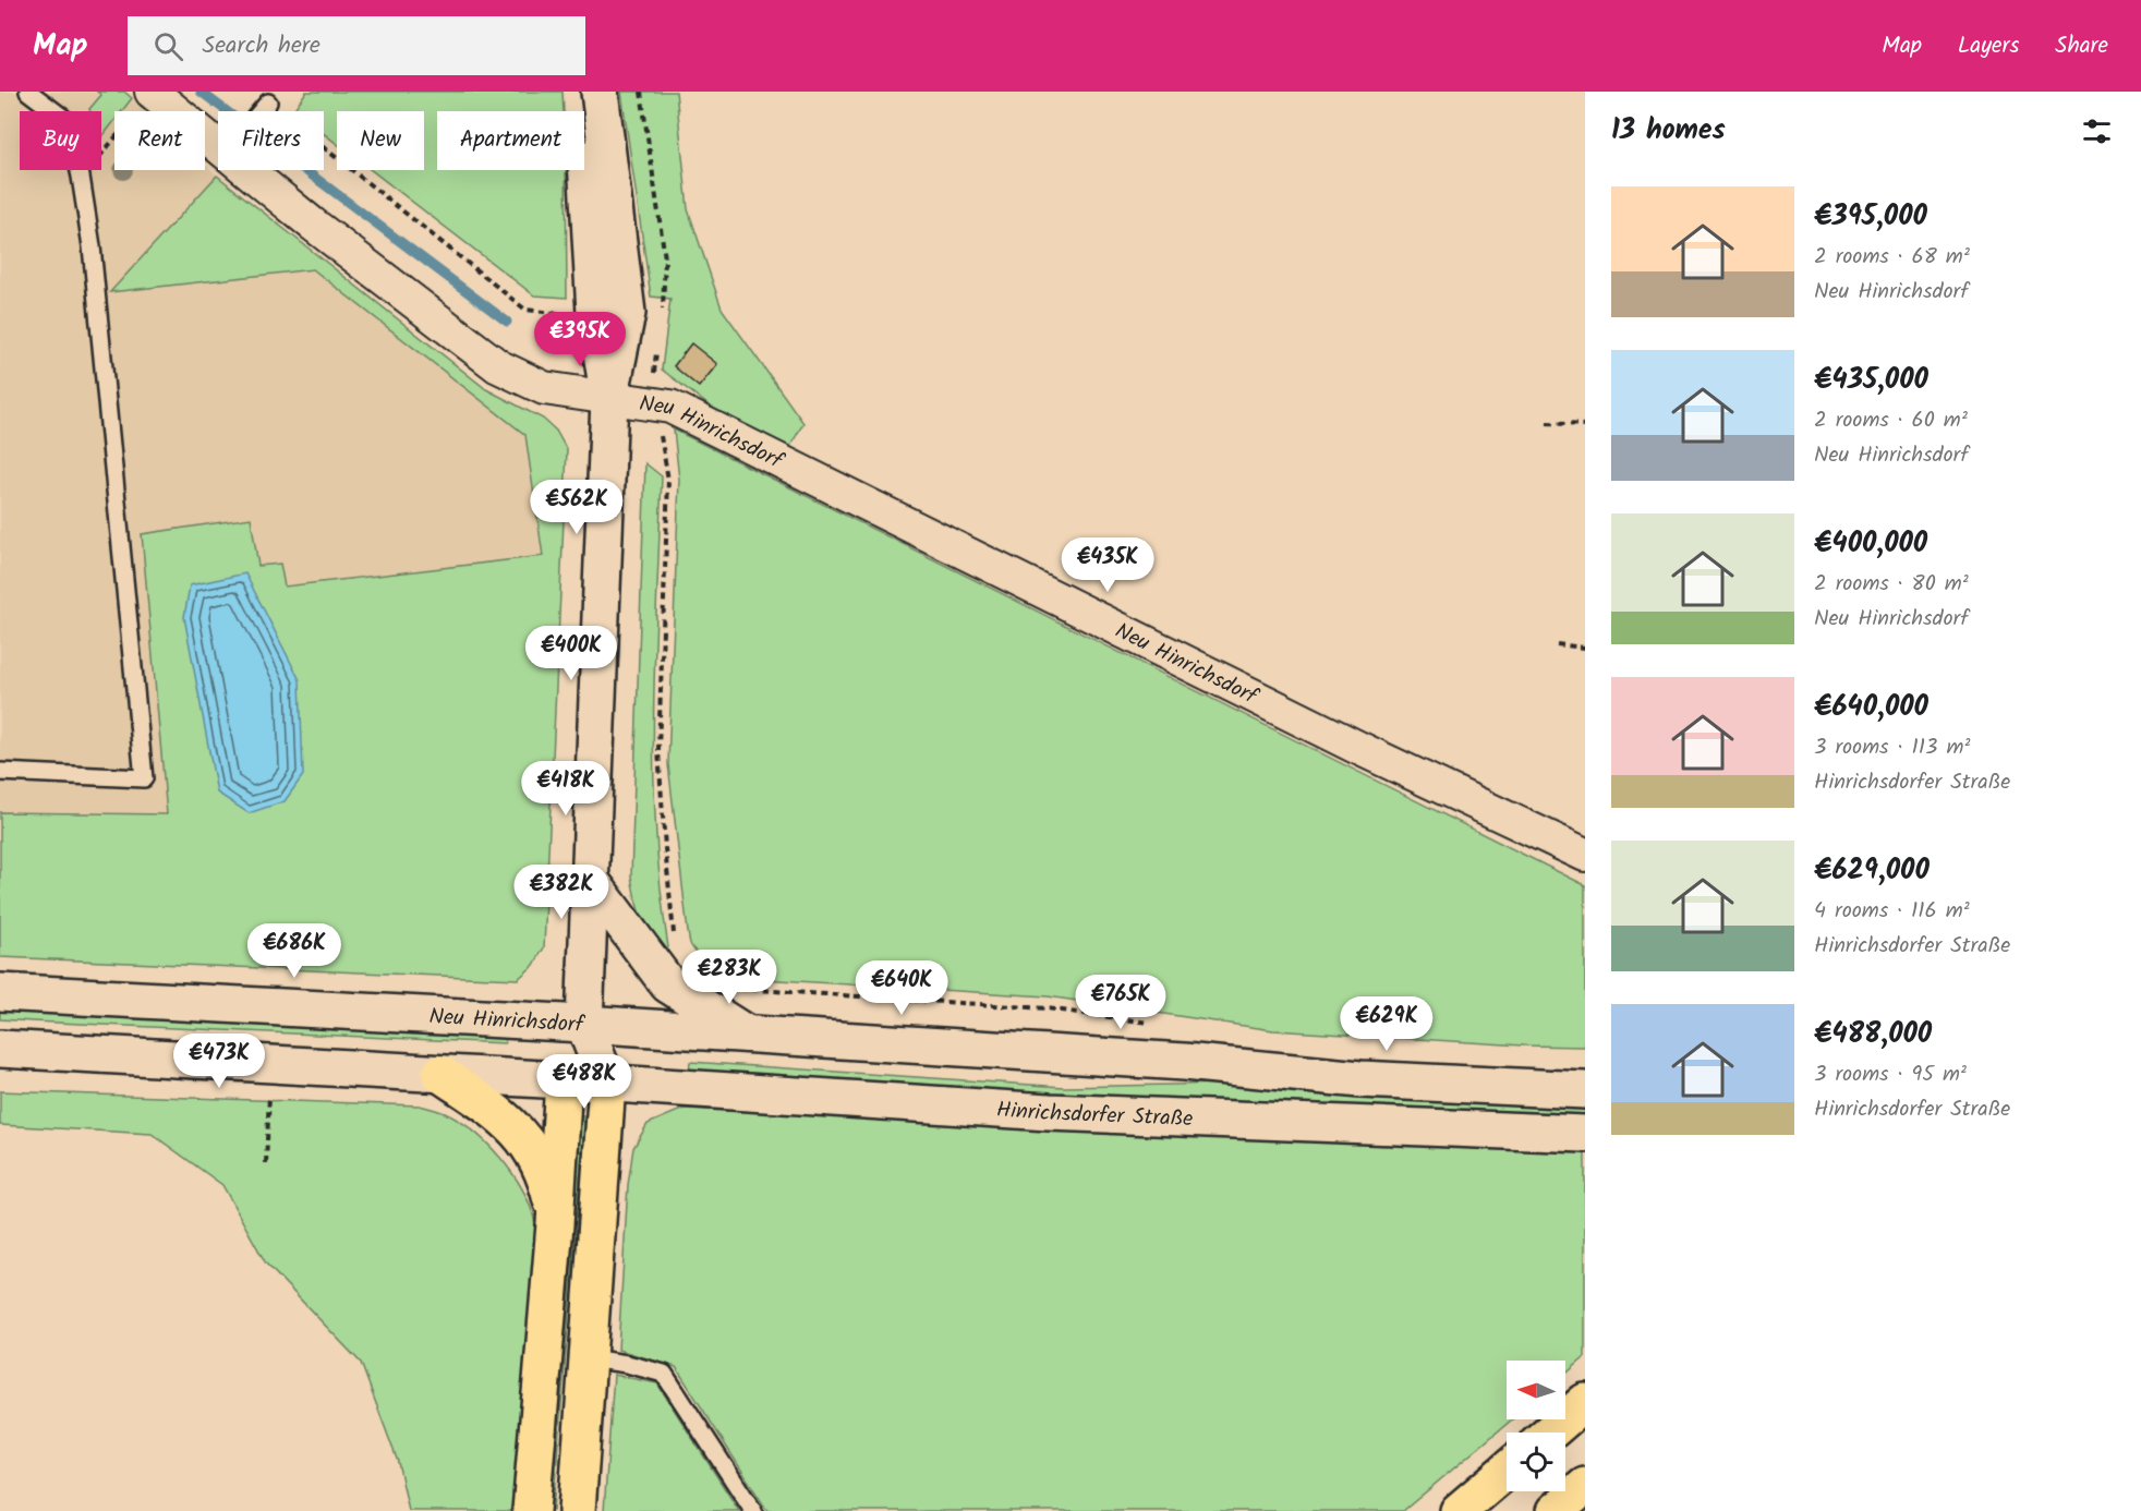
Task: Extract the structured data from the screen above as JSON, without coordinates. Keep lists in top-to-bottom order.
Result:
{
  "streets": {
    "main road": ["Neu Hinrichsdorf", "Hinrichsdorfer Straße"]
  },
  "north": "left",
  "page": {
    "header": "Map",
    "search": "Search here",
    "nav": ["Map", "Layers", "Share"],
    "heading": "13 homes",
    "chip": [
      "Buy",
      "Rent",
      "Filters",
      "New",
      "Apartment"
    ],
    "list": [
      {
        "name": "€395,000",
        "note": "2 rooms · 68 m² · Neu Hinrichsdorf"
      },
      {
        "name": "€435,000",
        "note": "2 rooms · 60 m² · Neu Hinrichsdorf"
      },
      {
        "name": "€400,000",
        "note": "2 rooms · 80 m² · Neu Hinrichsdorf"
      },
      {
        "name": "€640,000",
        "note": "3 rooms · 113 m² · Hinrichsdorfer Straße"
      },
      {
        "name": "€629,000",
        "note": "4 rooms · 116 m² · Hinrichsdorfer Straße"
      },
      {
        "name": "€488,000",
        "note": "3 rooms · 95 m² · Hinrichsdorfer Straße"
      }
    ],
    "price": [
      "€395K",
      "€562K",
      "€435K",
      "€400K",
      "€418K",
      "€382K",
      "€686K",
      "€283K",
      "€640K",
      "€765K",
      "€629K",
      "€473K",
      "€488K"
    ]
  }
}
